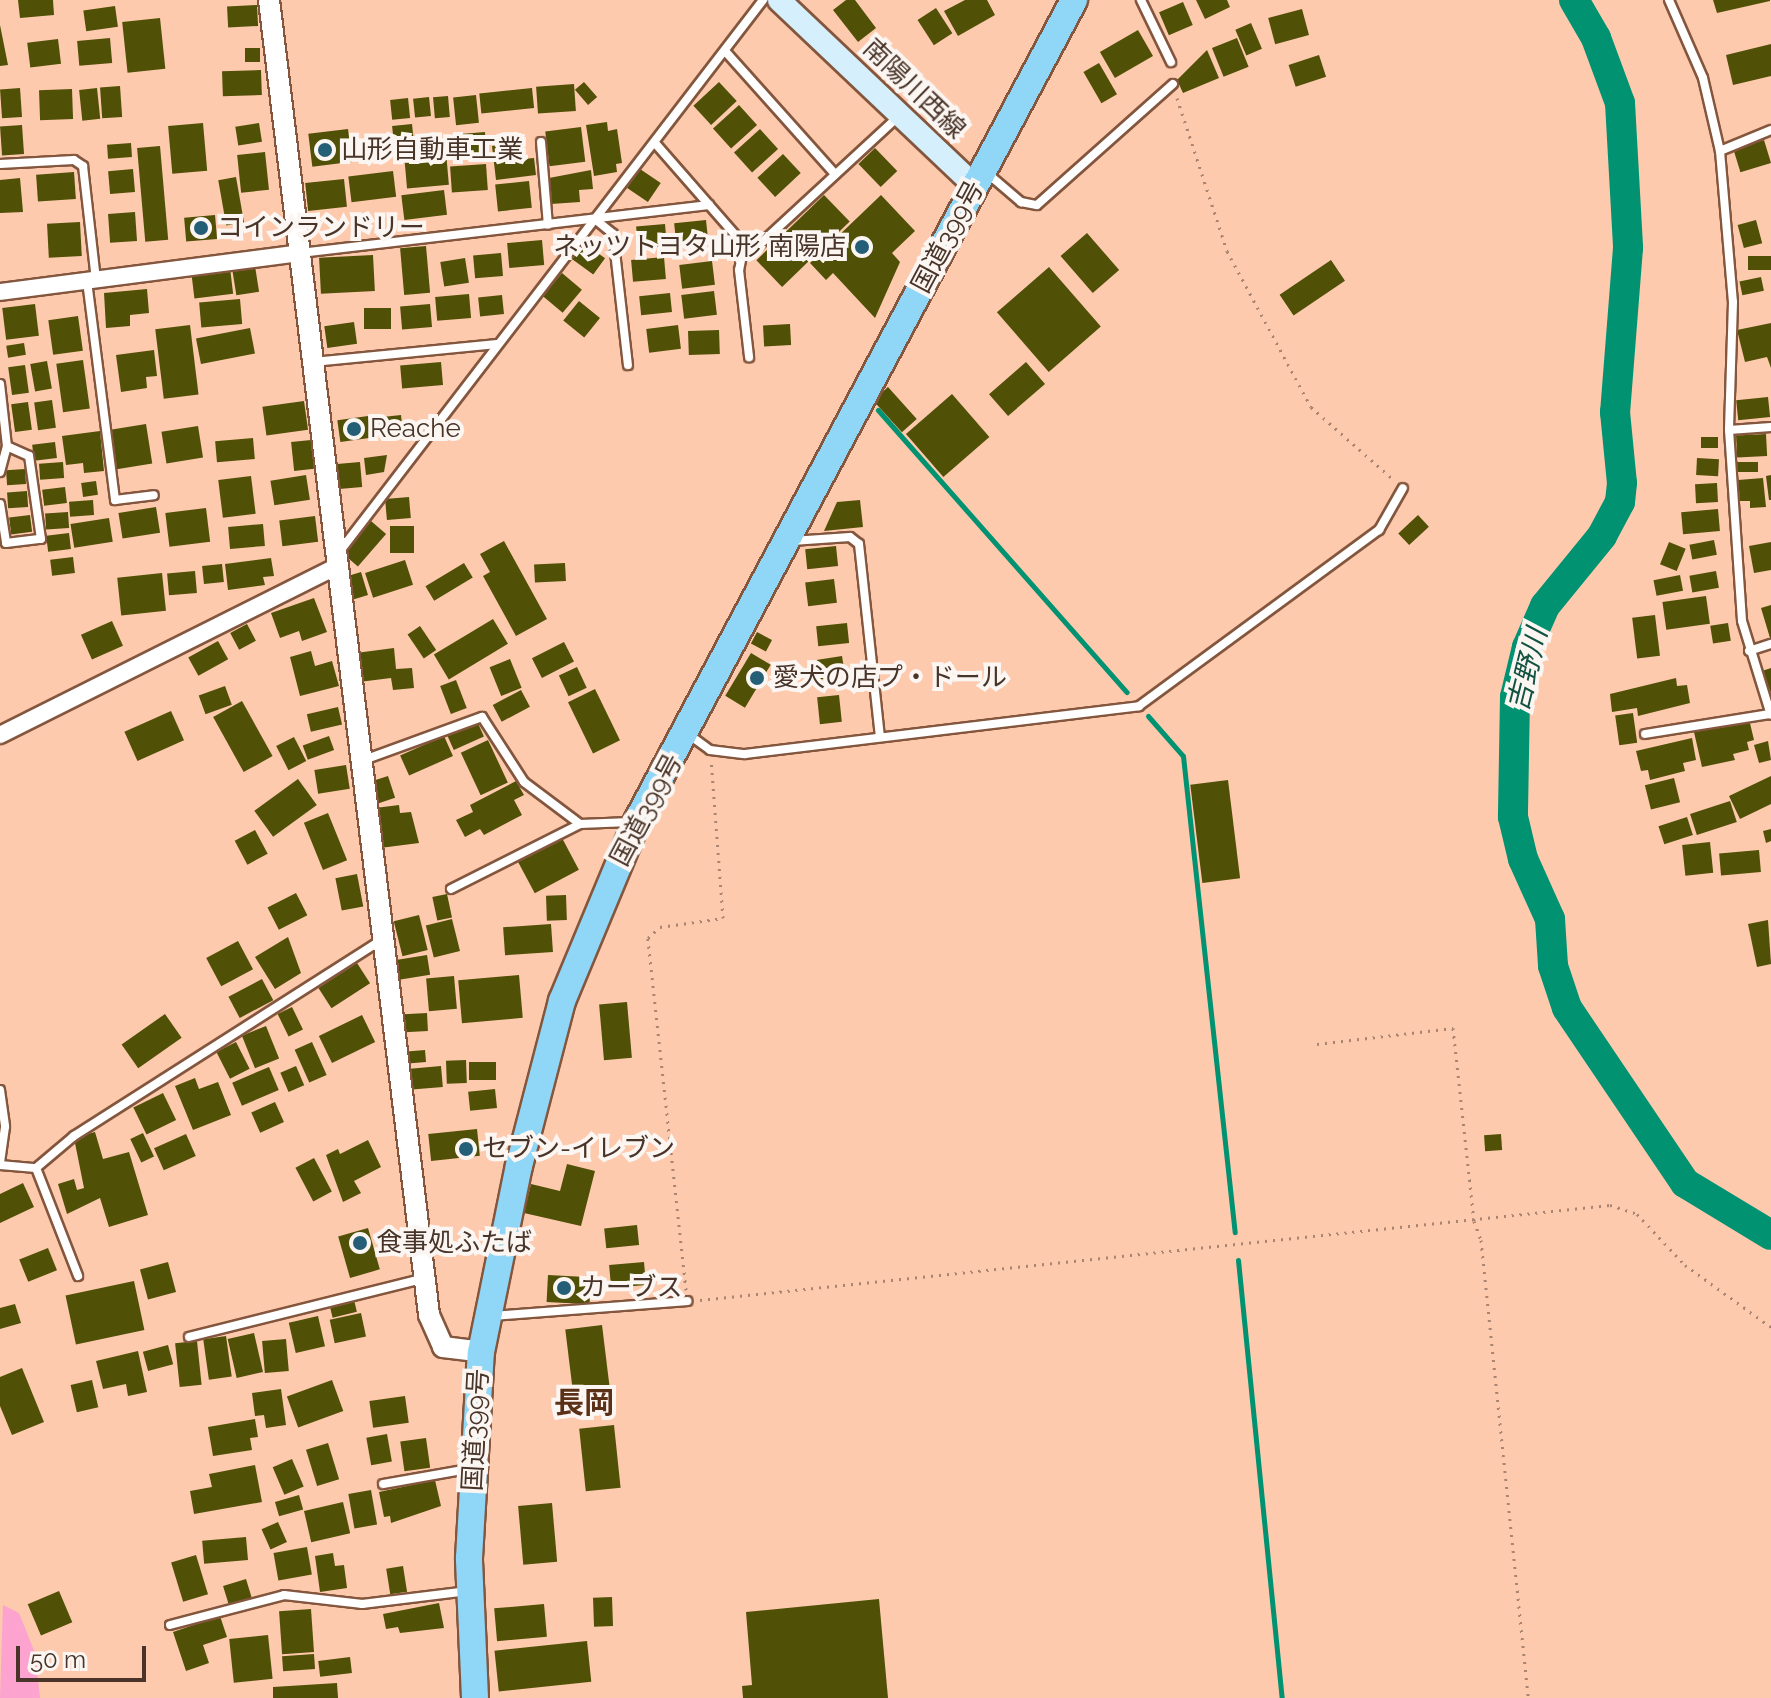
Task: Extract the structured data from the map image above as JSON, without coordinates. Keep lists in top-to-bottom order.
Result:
{
  "streets": {
    "highway": ["国道399号"],
    "main road": ["南陽川西線"]
  },
  "crossings": [
    ["南陽川西線", "国道399号"]
  ],
  "districts": ["長岡"],
  "water": ["吉野川"],
  "places": [
    "山形自動車工業",
    "コインランドリー",
    "ネッツトヨタ山形 南陽店",
    "Reache",
    "愛犬の店プ・ドール",
    "セブン-イレブン",
    "食事処ふたば",
    "カーブス"
  ],
  "scale_bar": "50 m"
}
